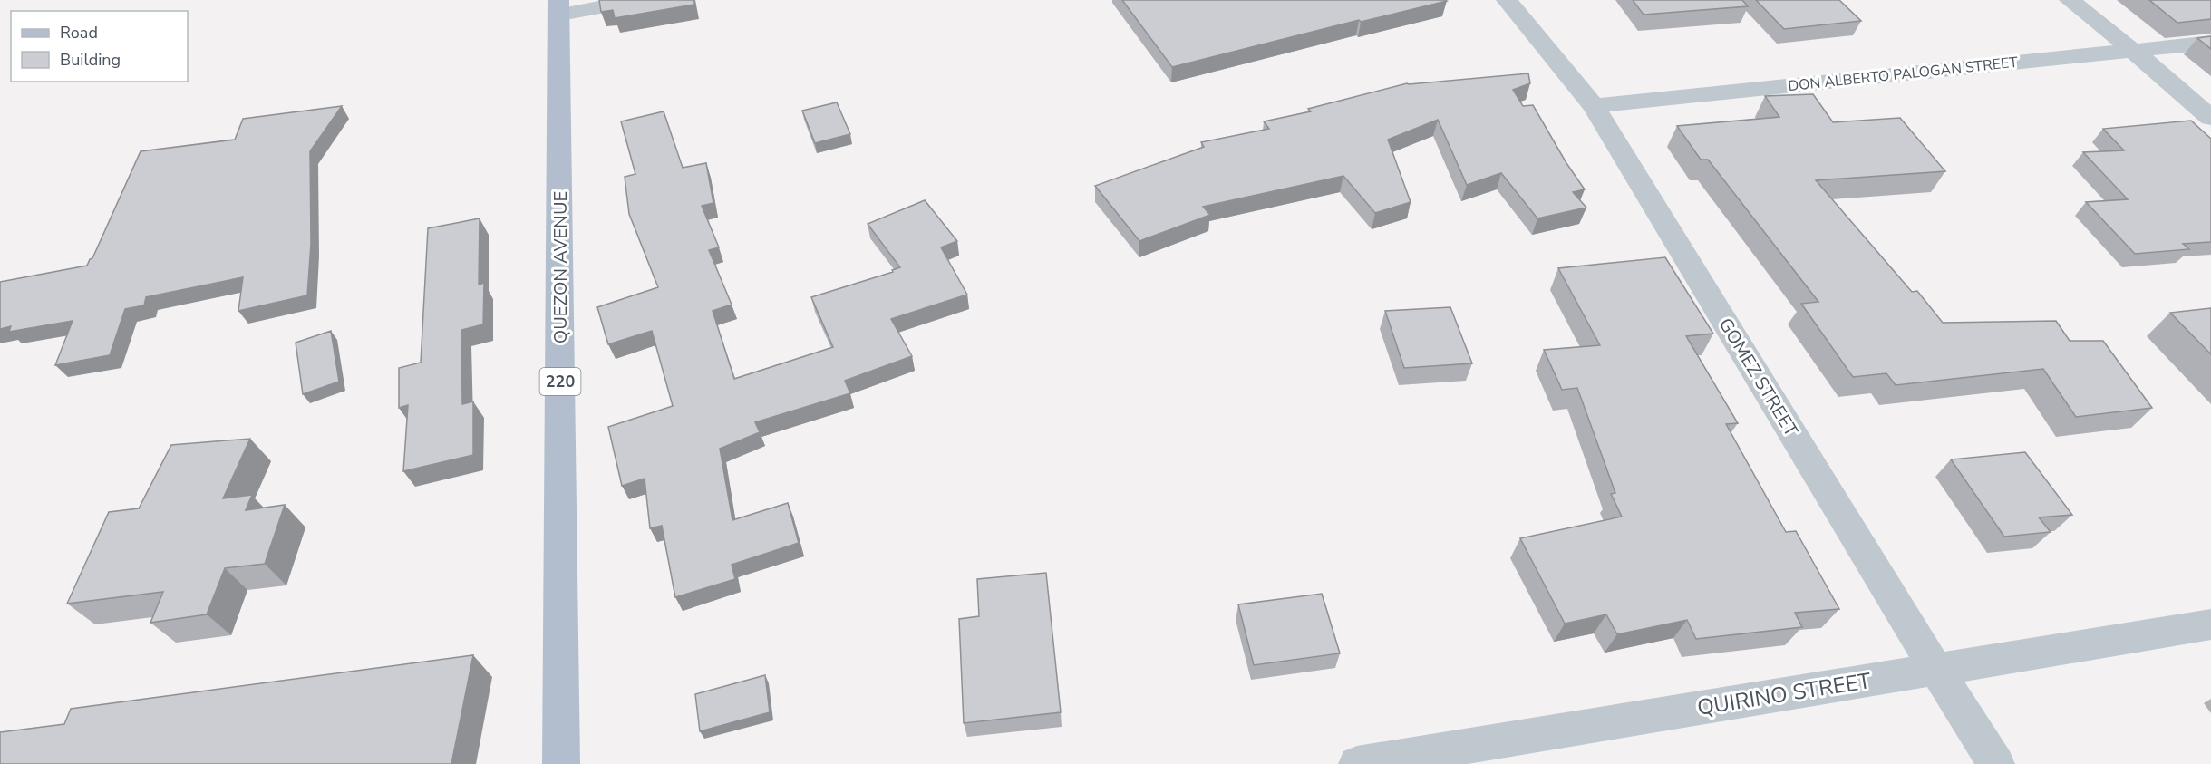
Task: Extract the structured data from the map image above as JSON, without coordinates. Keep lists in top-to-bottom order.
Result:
{
  "streets": {
    "main road": ["QUEZON AVENUE", "220"],
    "street": ["DON ALBERTO PALOGAN STREET", "GOMEZ STREET", "QUIRINO STREET"]
  },
  "crossings": [
    ["DON ALBERTO PALOGAN STREET", "GOMEZ STREET"],
    ["GOMEZ STREET", "QUIRINO STREET"]
  ],
  "legend": ["Road", "Building"]
}
